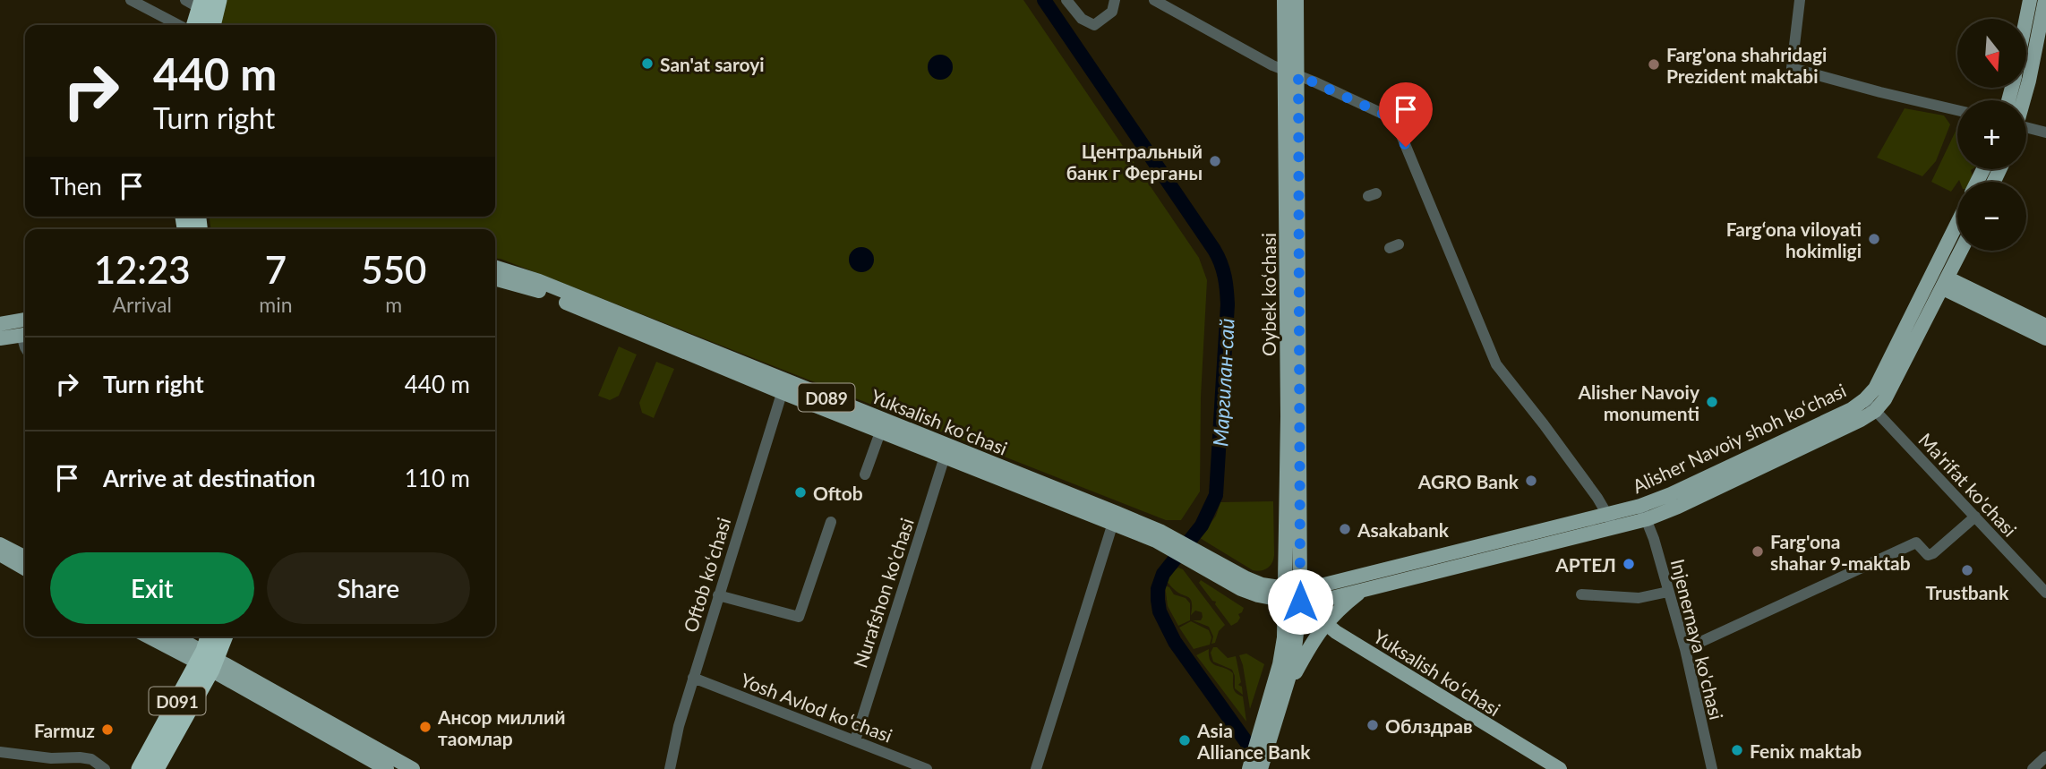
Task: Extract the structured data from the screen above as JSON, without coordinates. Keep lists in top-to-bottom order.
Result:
{
  "streets": {
    "highway": ["D091"],
    "main road": [
      "Oybek ko‘chasi",
      "D089",
      "Yuksalish koʻchasi",
      "Alisher Navoiy shoh koʻchasi"
    ],
    "street": [
      "Ma'rifat ko'chasi",
      "Oftob koʻchasi",
      "Nurafshon ko'chasi",
      "Injenernaya ko'chasi",
      "Yosh Avlod koʻchasi"
    ]
  },
  "crossings": [
    ["Oybek ko‘chasi", "Yuksalish koʻchasi"],
    ["Oybek ko‘chasi", "Alisher Navoiy shoh koʻchasi"],
    ["Yuksalish koʻchasi", "Alisher Navoiy shoh koʻchasi"],
    ["Yuksalish koʻchasi", "Oftob koʻchasi"],
    ["Yuksalish koʻchasi", "Nurafshon ko'chasi"],
    ["Alisher Navoiy shoh koʻchasi", "Ma'rifat ko'chasi"],
    ["Alisher Navoiy shoh koʻchasi", "Injenernaya ko'chasi"],
    ["Oftob koʻchasi", "Yosh Avlod koʻchasi"],
    ["Nurafshon ko'chasi", "Yosh Avlod koʻchasi"]
  ],
  "water": ["Маргилан-сай"],
  "places": [
    "San'at saroyi",
    "Farg'ona shahridagi Prezident maktabi",
    "Центральный банк г Ферганы",
    "Farg‘ona viloyati hokimligi",
    "Alisher Navoiy monumenti",
    "AGRO Bank",
    "Oftob",
    "Asakabank",
    "Farg'ona shahar 9-maktab",
    "АРТЕЛ",
    "Trustbank",
    "Облздрав",
    "Ансор миллий таомлар",
    "Farmuz",
    "Asia Alliance Bank",
    "Fenix maktab"
  ],
  "north": "bottom",
  "page": {
    "map_buttons": ["+", "−"],
    "turn": ["440 m", "Turn right"],
    "then": "Then",
    "eta": [
      "12:23",
      "Arrival",
      "7",
      "min",
      "550",
      "m"
    ],
    "list": [
      {
        "name": "Turn right",
        "value": "440 m"
      },
      {
        "name": "Arrive at destination",
        "value": "110 m"
      }
    ],
    "buttons": ["Exit", "Share"]
  }
}
